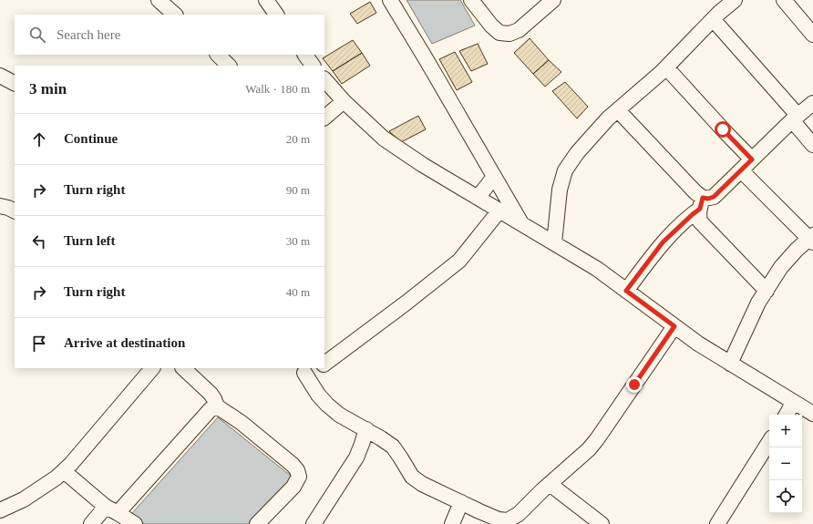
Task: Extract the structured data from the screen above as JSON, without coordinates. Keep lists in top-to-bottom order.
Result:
{
  "page": {
    "search": "Search here",
    "heading": ["3 min", "Walk · 180 m"],
    "list": [
      ["Continue", "20 m"],
      ["Turn right", "90 m"],
      ["Turn left", "30 m"],
      ["Turn right", "40 m"],
      "Arrive at destination"
    ],
    "map_buttons": ["+", "−"]
  }
}
